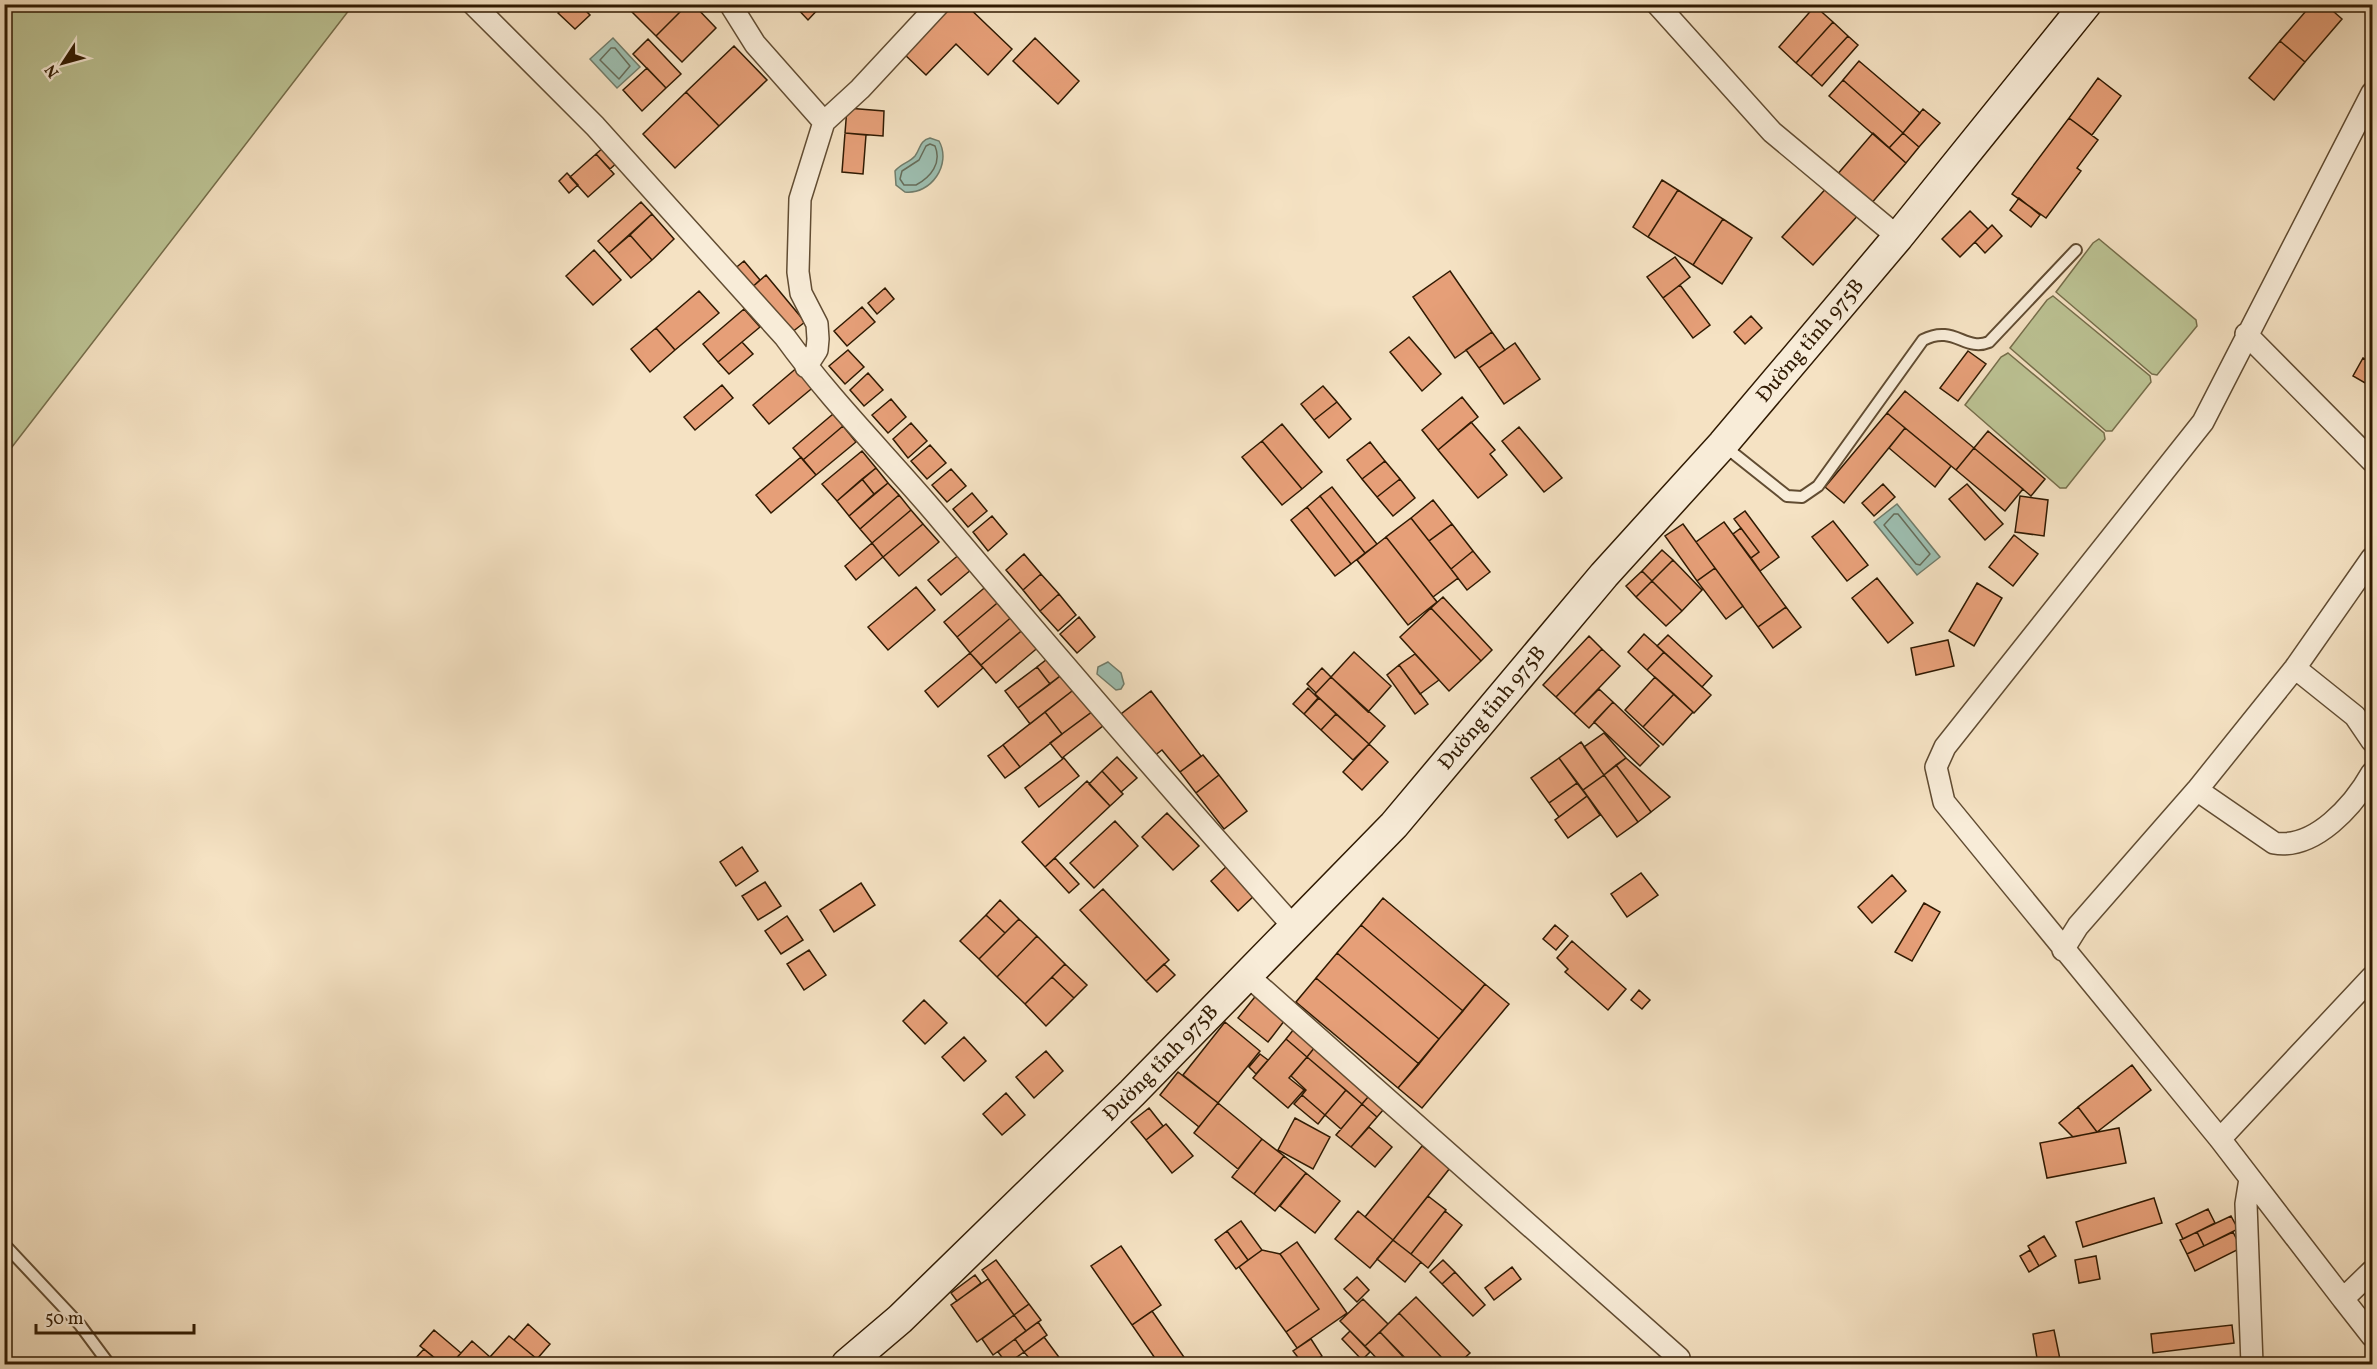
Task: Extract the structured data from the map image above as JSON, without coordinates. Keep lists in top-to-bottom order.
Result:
{
  "streets": {
    "main road": ["Đường tỉnh 975B"]
  },
  "scale_bar": "50 m",
  "north": "bottom left"
}
